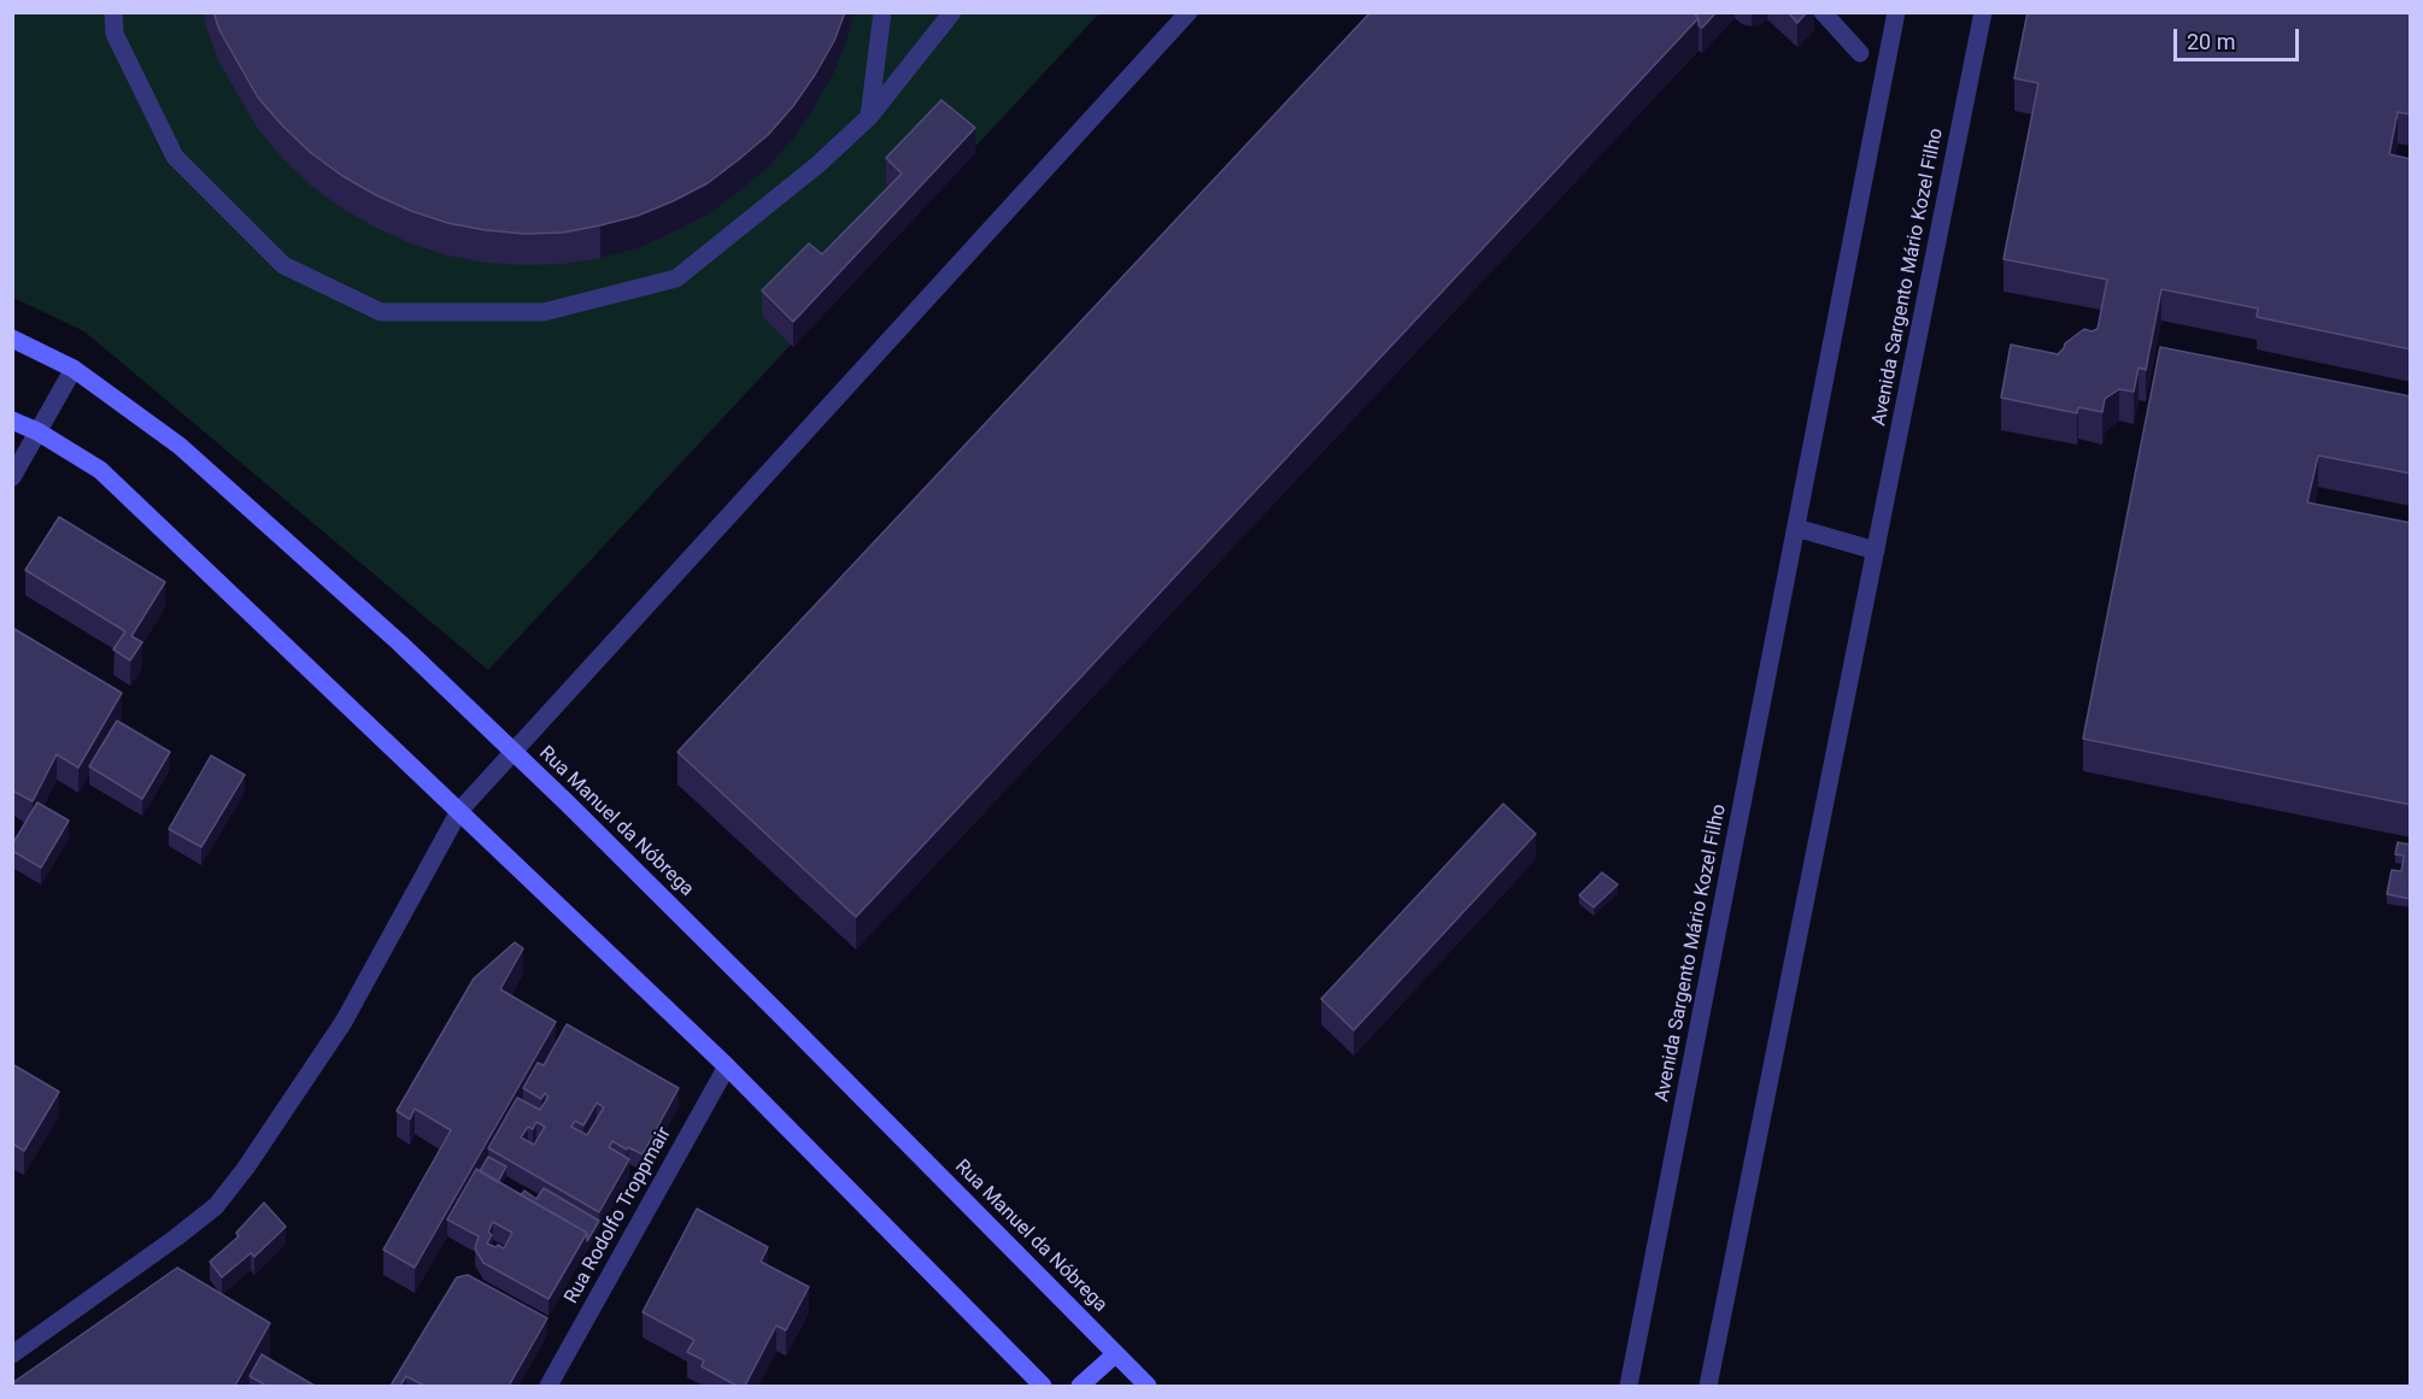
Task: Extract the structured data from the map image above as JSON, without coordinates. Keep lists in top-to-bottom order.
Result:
{
  "streets": {
    "street": ["Avenida Sargento Mário Kozel Filho", "Rua Manuel da Nóbrega", "Rua Rodolfo Troppmair"]
  },
  "scale_bar": "20 m"
}
